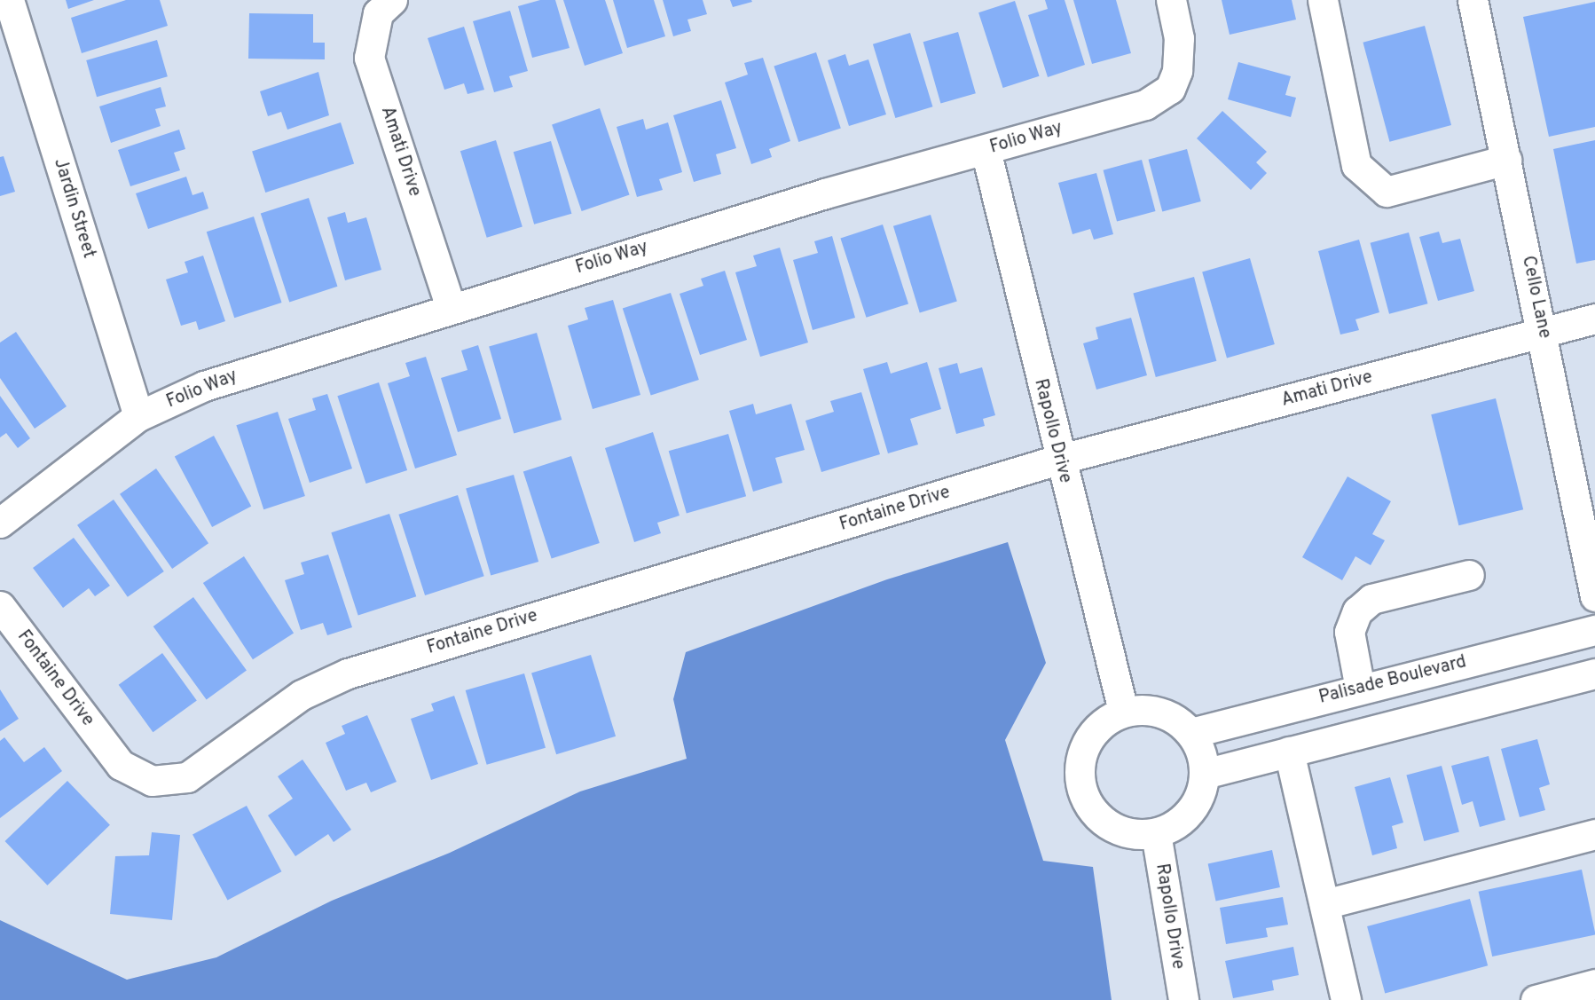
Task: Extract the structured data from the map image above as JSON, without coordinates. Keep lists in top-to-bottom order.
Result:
{
  "streets": {
    "street": [
      "Folio Way",
      "Amati Drive",
      "Jardin Street",
      "Cello Lane",
      "Rapollo Drive",
      "Fontaine Drive",
      "Palisade Boulevard"
    ]
  },
  "crossings": [
    ["Folio Way", "Amati Drive"],
    ["Folio Way", "Jardin Street"],
    ["Folio Way", "Rapollo Drive"],
    ["Amati Drive", "Cello Lane"],
    ["Amati Drive", "Rapollo Drive"],
    ["Amati Drive", "Fontaine Drive"],
    ["Rapollo Drive", "Fontaine Drive"],
    ["Rapollo Drive", "Palisade Boulevard"]
  ]
}
